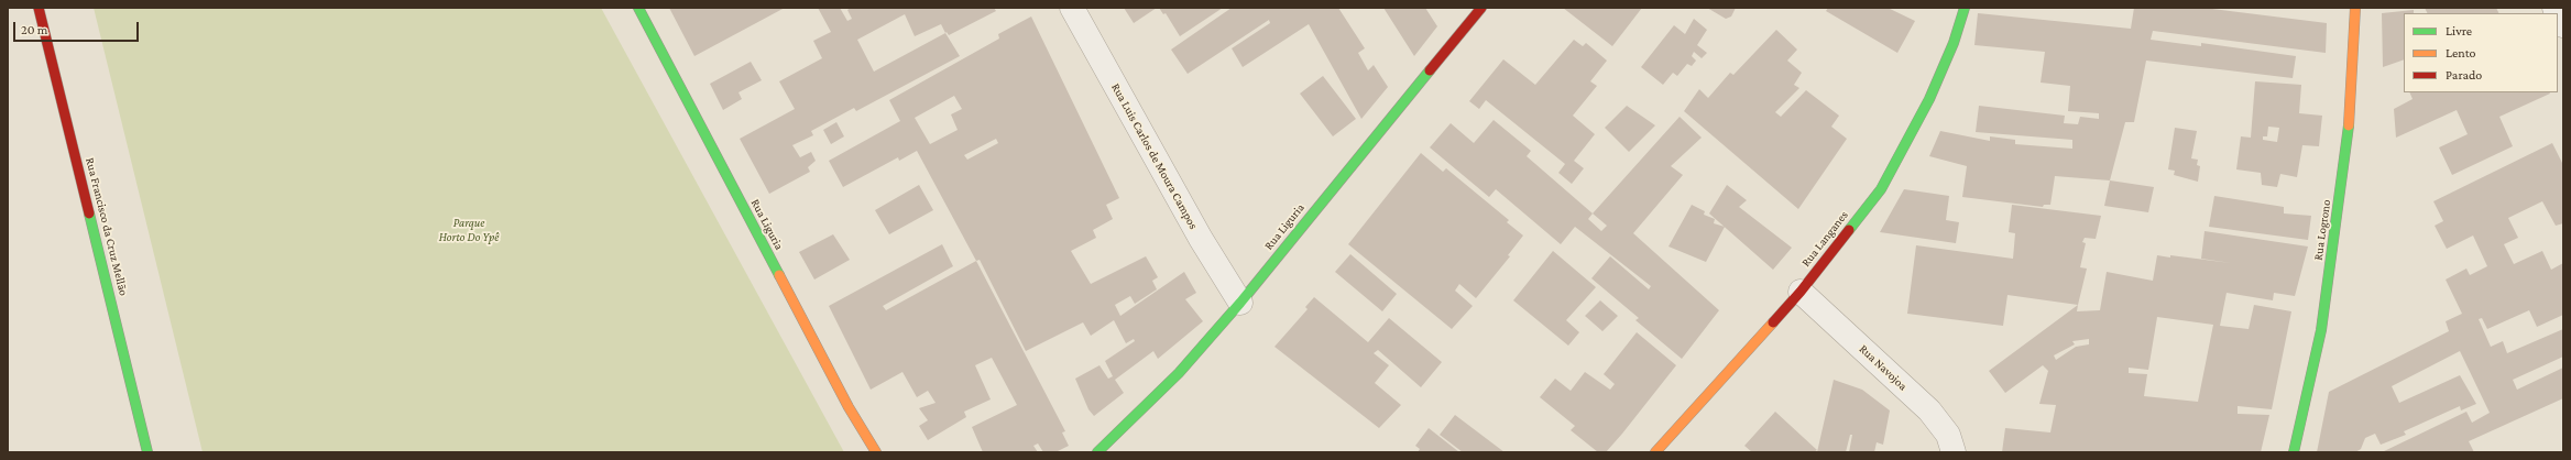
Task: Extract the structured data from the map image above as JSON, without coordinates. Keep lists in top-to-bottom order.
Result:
{
  "streets": {
    "street": [
      "Rua Luis Carlos de Moura Campos",
      "Rua Liguria",
      "Rua Francisco da Cruz Mellão",
      "Rua Logrono",
      "Rua Langanes",
      "Rua Navojoa"
    ]
  },
  "crossings": [
    ["Rua Luis Carlos de Moura Campos", "Rua Liguria"],
    ["Rua Langanes", "Rua Navojoa"]
  ],
  "parks": ["Parque Horto Do Ypê"],
  "legend": ["Livre", "Lento", "Parado"],
  "scale_bar": "20 m"
}
